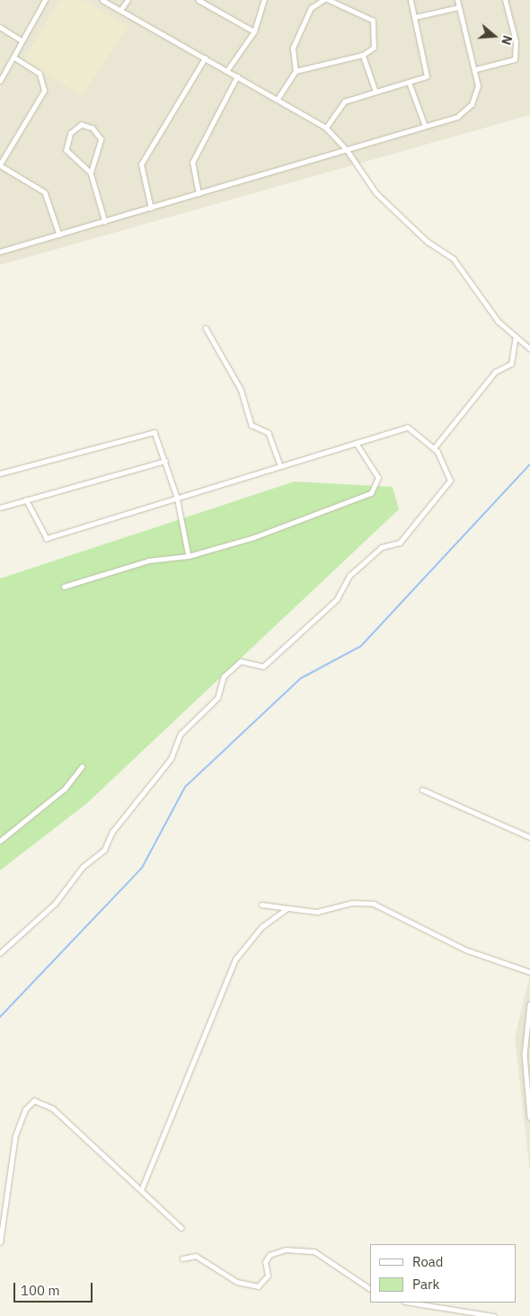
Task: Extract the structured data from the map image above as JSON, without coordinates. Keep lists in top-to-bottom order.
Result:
{
  "legend": ["Road", "Park"],
  "scale_bar": "100 m",
  "north": "right"
}
